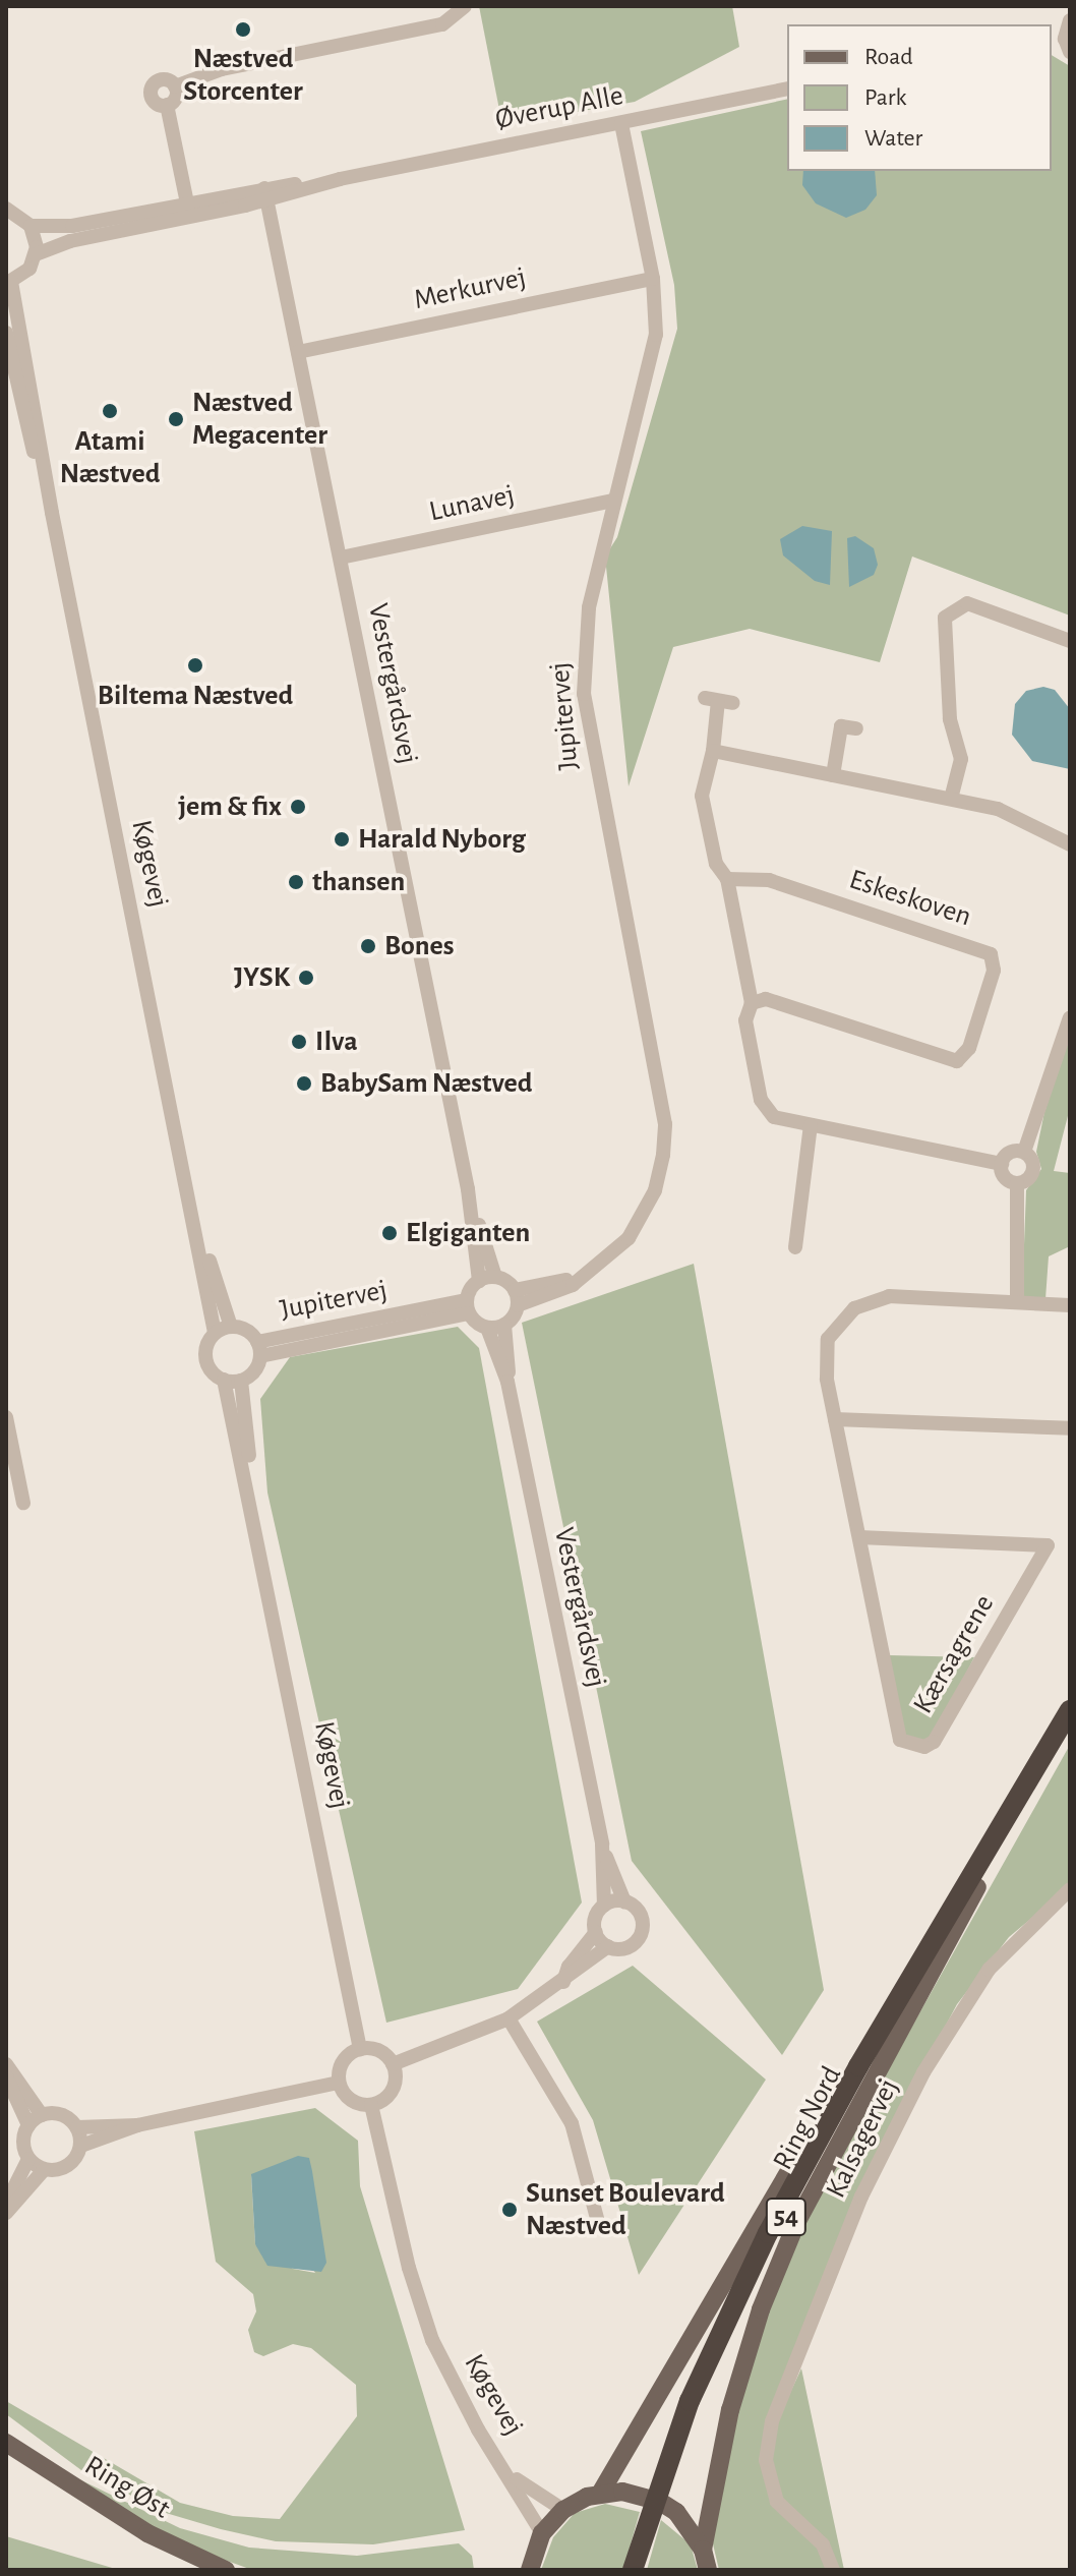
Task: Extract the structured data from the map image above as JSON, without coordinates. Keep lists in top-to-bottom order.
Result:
{
  "streets": {
    "highway": ["Ring Nord", "54"],
    "main road": ["Ring Øst"],
    "street": [
      "Øverup Alle",
      "Merkurvej",
      "Lunavej",
      "Vestergårdsvej",
      "Jupitervej",
      "Køgevej",
      "Eskeskoven",
      "Kærsagrene",
      "Kalsagervej"
    ]
  },
  "crossings": [
    ["Øverup Alle", "Vestergårdsvej"],
    ["Øverup Alle", "Jupitervej"],
    ["Merkurvej", "Vestergårdsvej"],
    ["Merkurvej", "Jupitervej"],
    ["Lunavej", "Vestergårdsvej"],
    ["Lunavej", "Jupitervej"],
    ["Vestergårdsvej", "Jupitervej"],
    ["Jupitervej", "Køgevej"],
    ["Ring Nord", "54"]
  ],
  "places": [
    "Næstved Storcenter",
    "Atami Næstved",
    "Næstved Megacenter",
    "Biltema Næstved",
    "jem & fix",
    "Harald Nyborg",
    "thansen",
    "Bones",
    "JYSK",
    "Ilva",
    "BabySam Næstved",
    "Elgiganten",
    "Sunset Boulevard Næstved"
  ],
  "legend": ["Road", "Park", "Water"]
}
